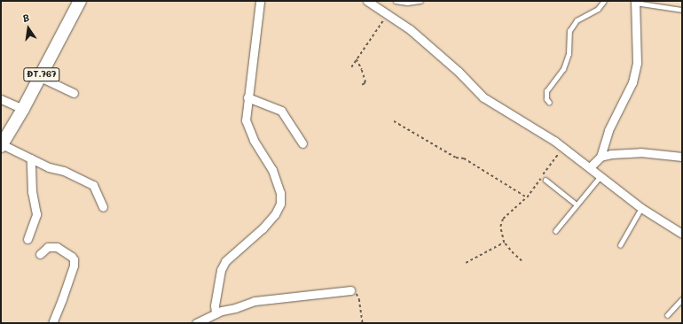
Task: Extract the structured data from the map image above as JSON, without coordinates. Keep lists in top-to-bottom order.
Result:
{
  "streets": {
    "main road": ["ĐT.767"]
  },
  "north": "top"
}
